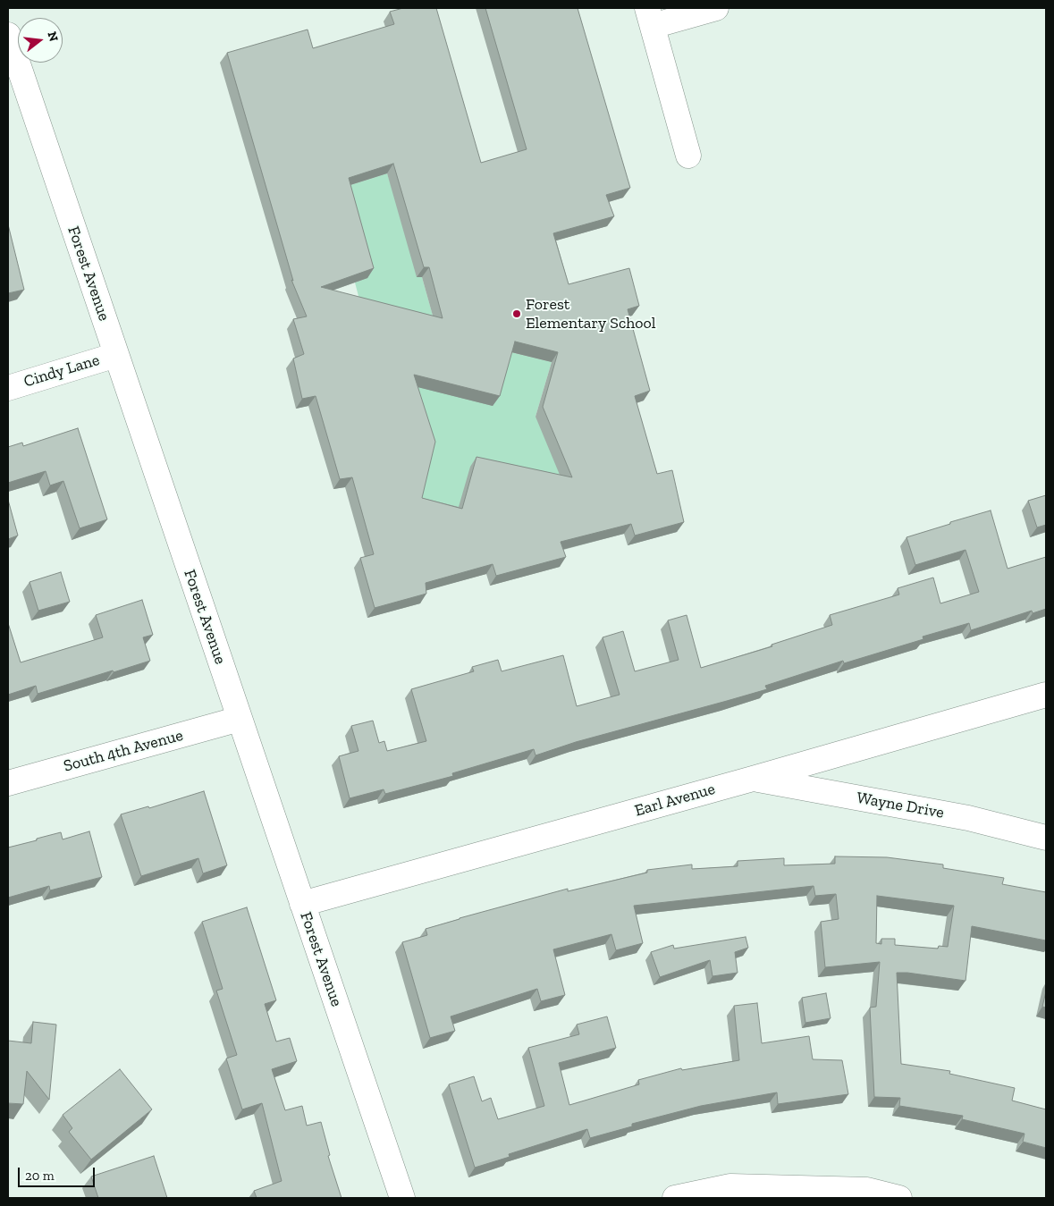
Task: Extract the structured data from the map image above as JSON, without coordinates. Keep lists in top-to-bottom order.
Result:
{
  "streets": {
    "street": [
      "Forest Avenue",
      "Cindy Lane",
      "South 4th Avenue",
      "Earl Avenue",
      "Wayne Drive"
    ]
  },
  "crossings": [
    ["Forest Avenue", "Cindy Lane"],
    ["Forest Avenue", "South 4th Avenue"],
    ["Forest Avenue", "Earl Avenue"],
    ["Earl Avenue", "Wayne Drive"]
  ],
  "places": ["Forest Elementary School"],
  "scale_bar": "20 m",
  "north": "right"
}
